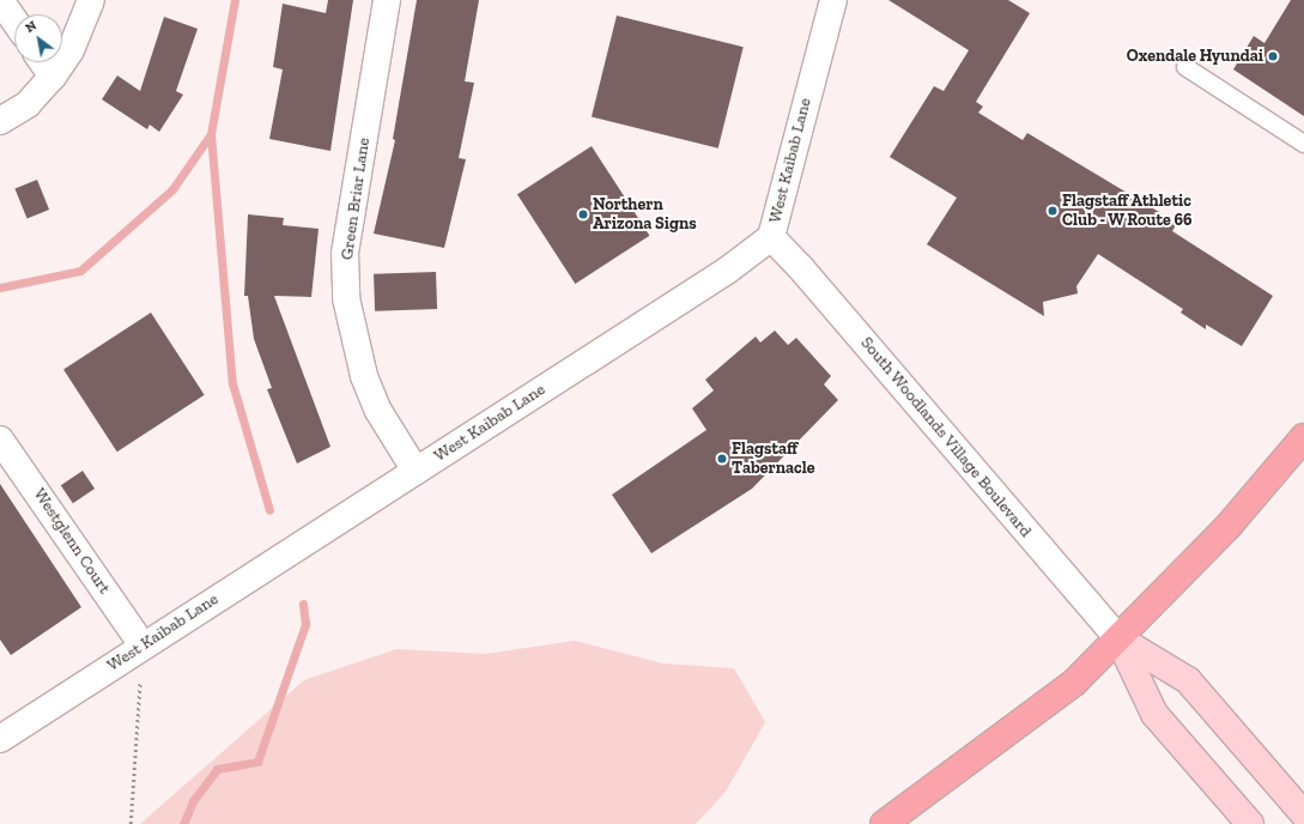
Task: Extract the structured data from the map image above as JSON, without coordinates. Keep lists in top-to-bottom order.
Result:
{
  "streets": {
    "street": [
      "West Kaibab Lane",
      "Green Briar Lane",
      "South Woodlands Village Boulevard",
      "Westglenn Court"
    ]
  },
  "crossings": [
    ["West Kaibab Lane", "Green Briar Lane"],
    ["West Kaibab Lane", "South Woodlands Village Boulevard"],
    ["West Kaibab Lane", "Westglenn Court"]
  ],
  "places": [
    "Oxendale Hyundai",
    "Flagstaff Athletic Club - W Route 66",
    "Northern Arizona Signs",
    "Flagstaff Tabernacle"
  ],
  "north": "top left"
}
